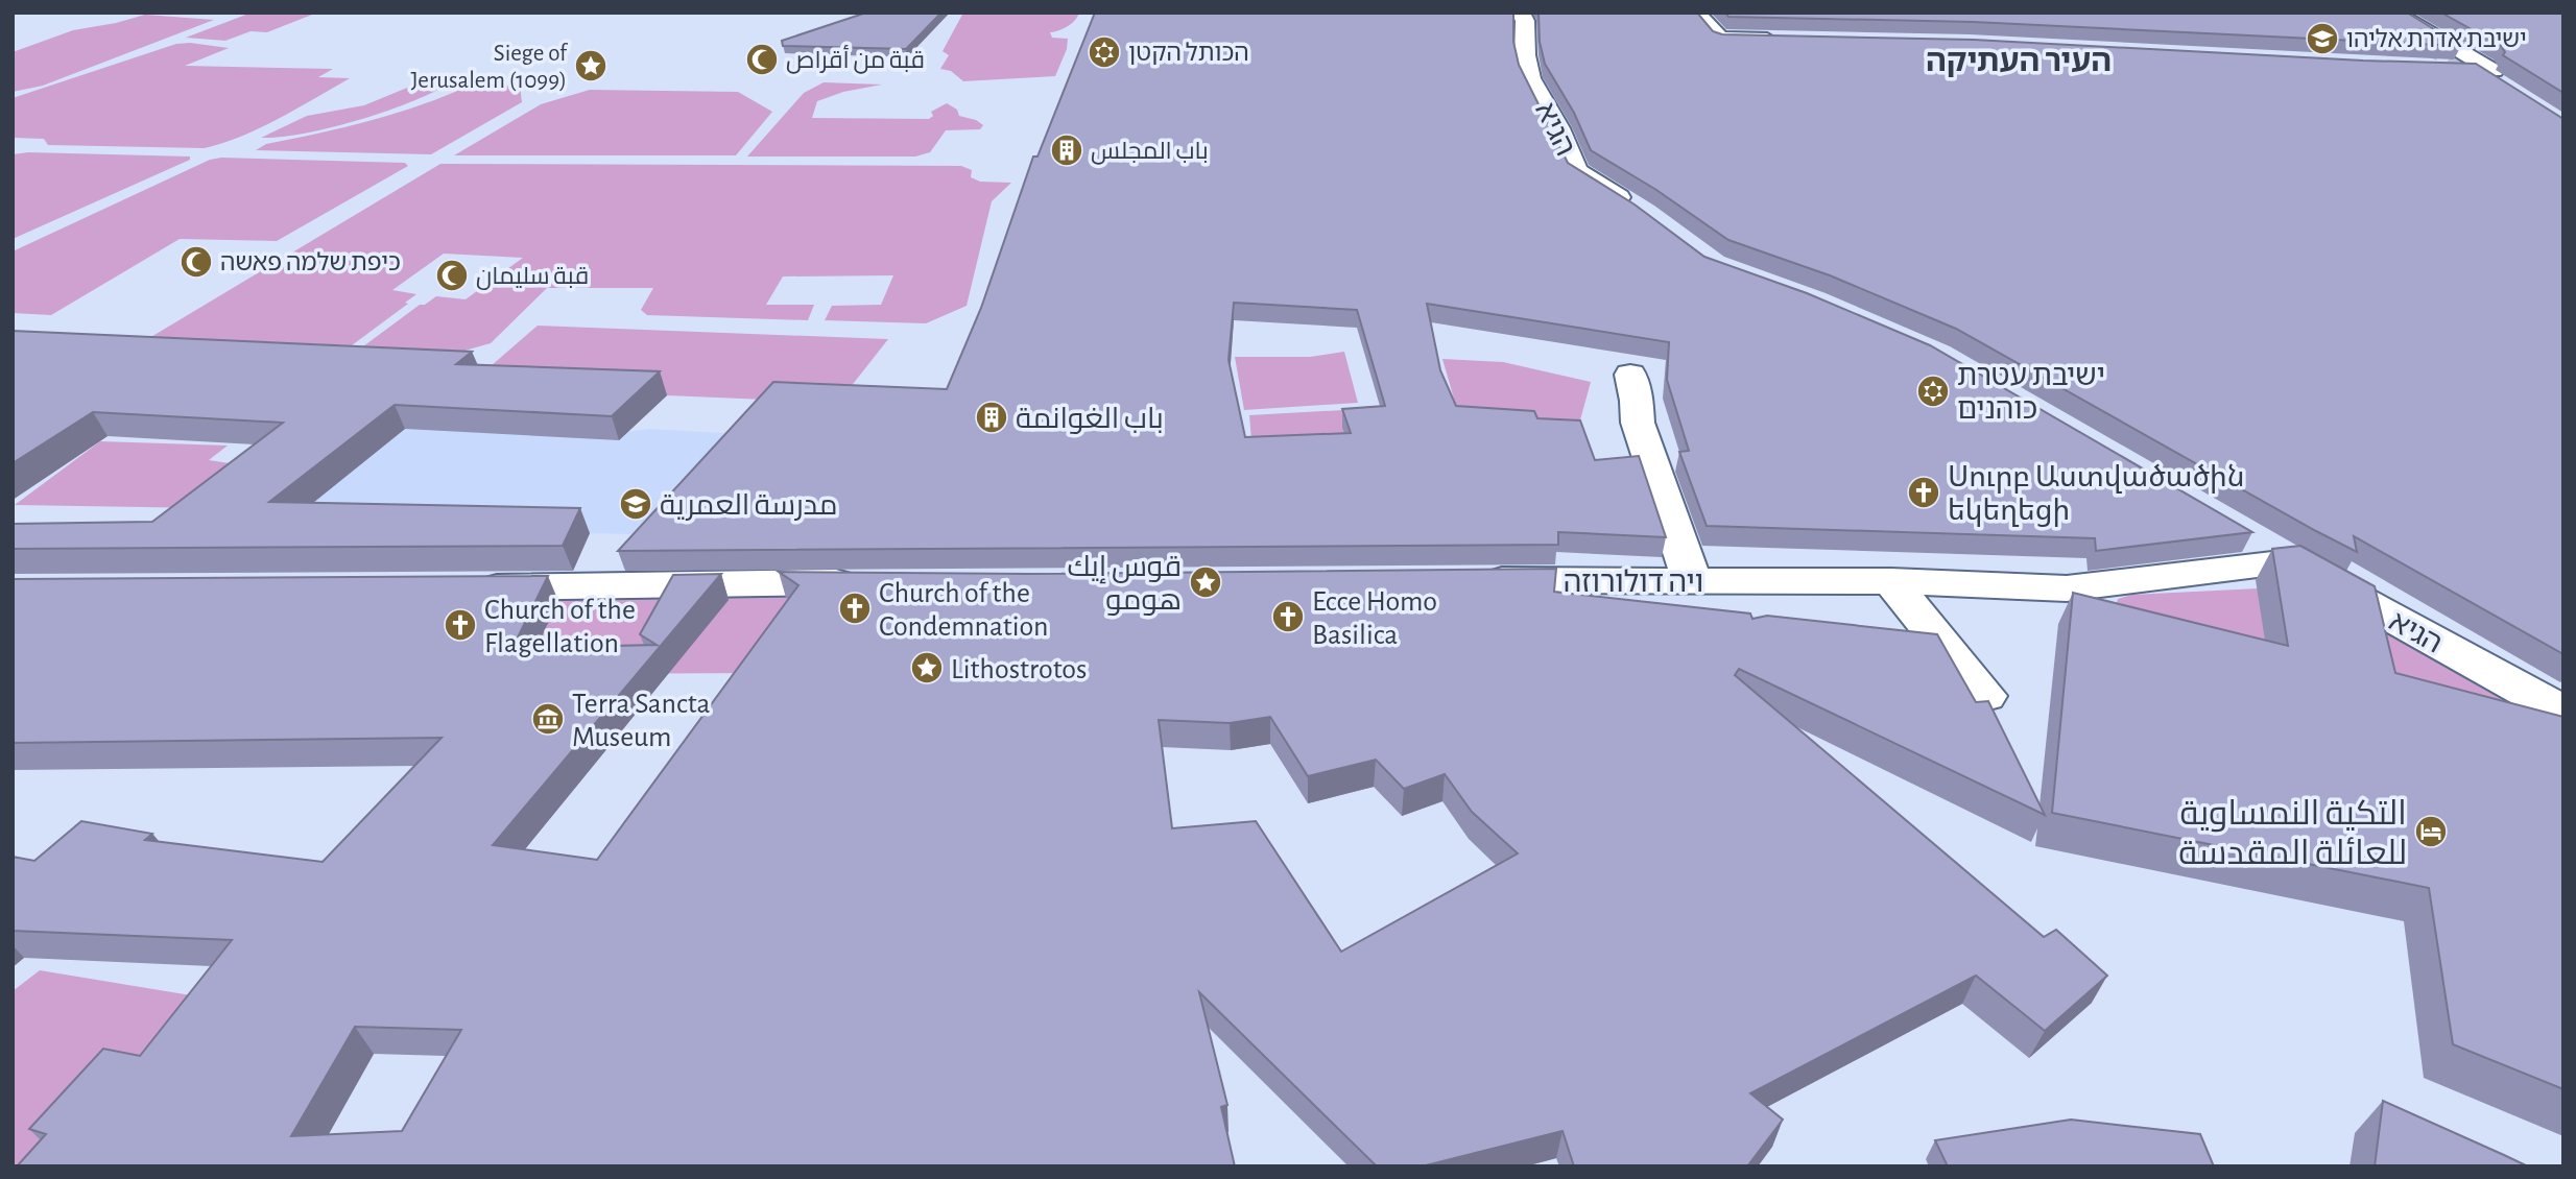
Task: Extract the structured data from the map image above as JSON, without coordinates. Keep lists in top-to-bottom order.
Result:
{
  "streets": {
    "street": ["הגיא", "ויה דולורוזה"]
  },
  "crossings": [
    ["הגיא", "ויה דולורוזה"]
  ],
  "districts": ["העיר העתיקה"],
  "places": {
    "school or university": ["ישיבת אדרת אליהו", "مدرسة العمرية"],
    "synagogue": ["הכותל הקטן", "ישיבת עטרת כוהנים"],
    "mosque": ["قبة من أقراص", "כיפת שלמה פאשה", "قبة سليمان"],
    "place": ["Siege of Jerusalem (1099)", "قوس إيك هومو", "Lithostrotos"],
    "building": ["باب المجلس", "باب الغوانمة"],
    "church": [
      "Սուրբ Աստվածածին եկեղեցի",
      "Church of the Condemnation",
      "Ecce Homo Basilica",
      "Church of the Flagellation"
    ],
    "museum": ["Terra Sancta Museum"],
    "hotel": ["التكية النمساوية للعائلة المقدسة"]
  }
}
